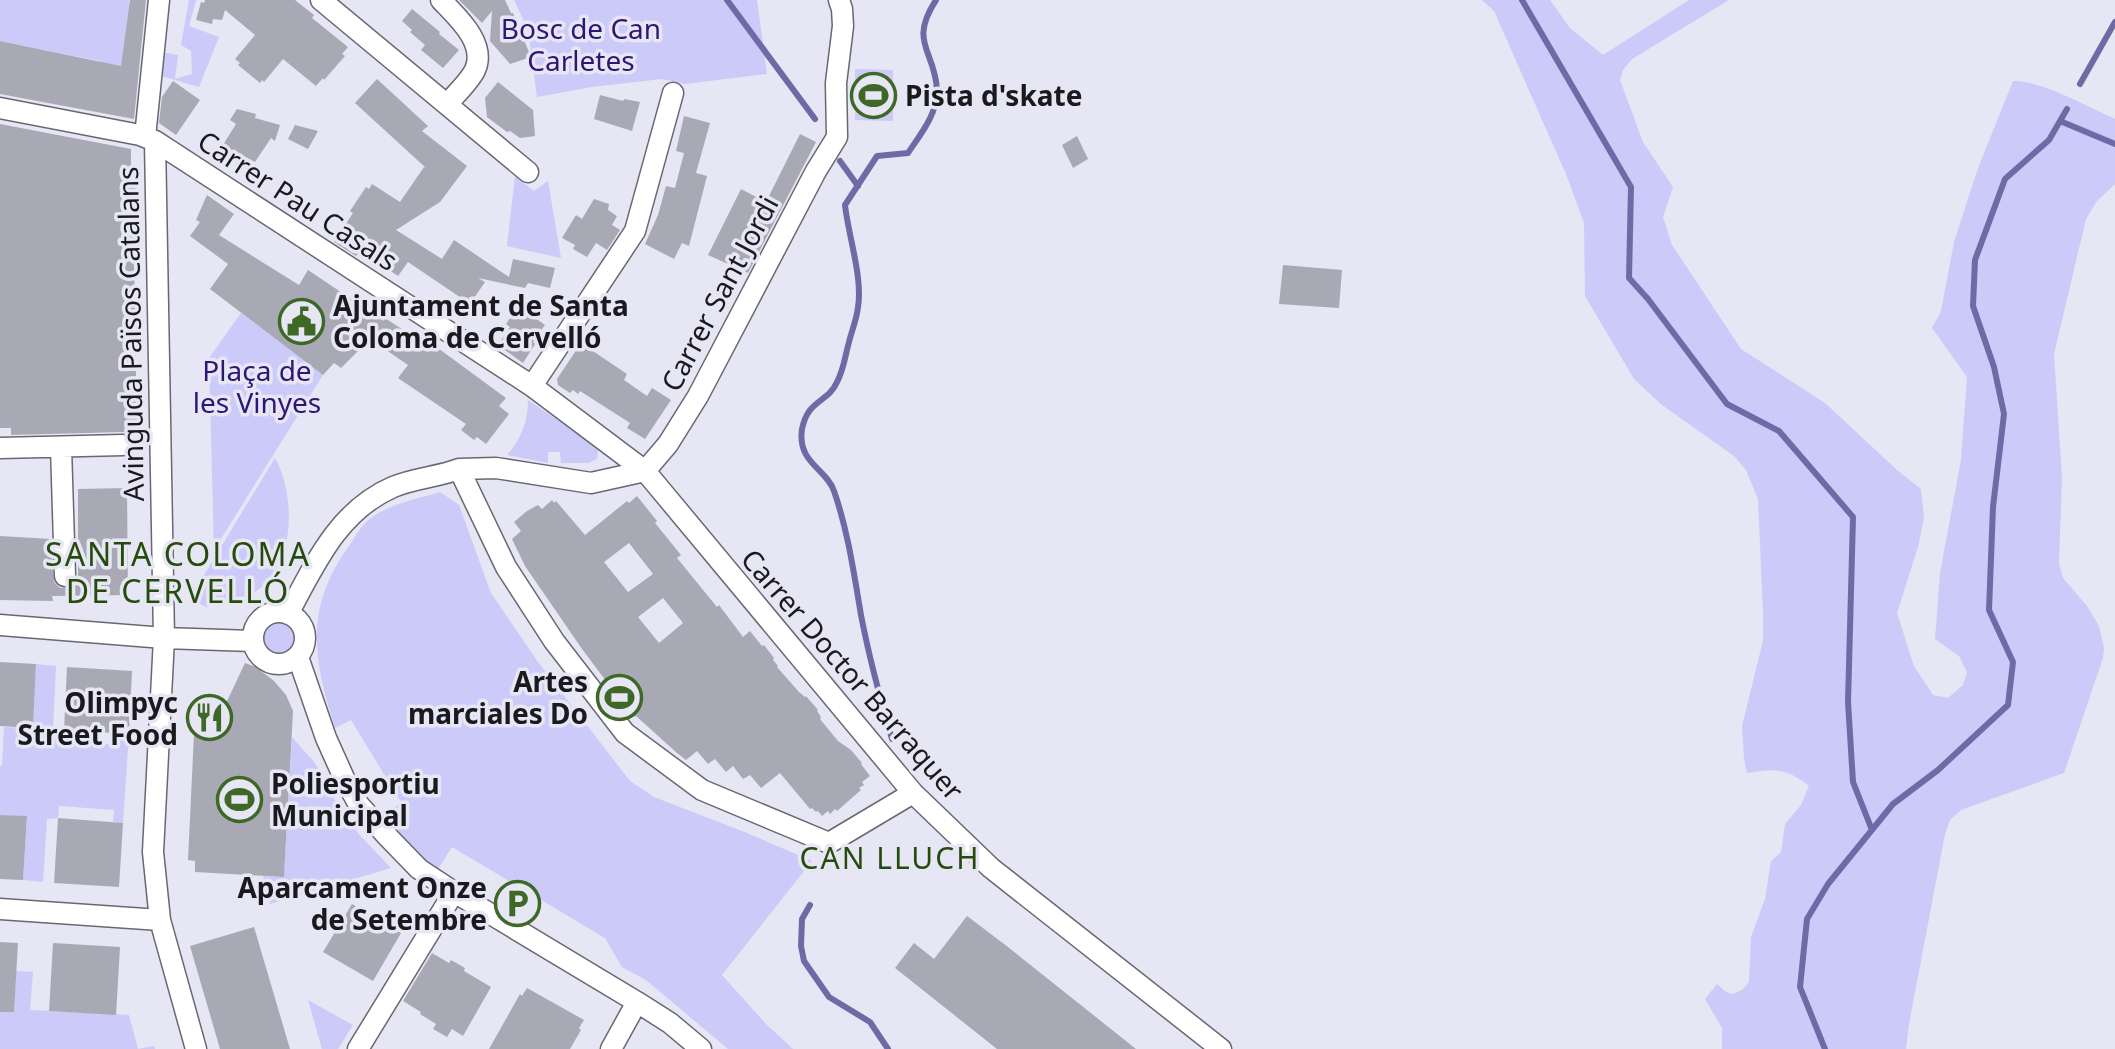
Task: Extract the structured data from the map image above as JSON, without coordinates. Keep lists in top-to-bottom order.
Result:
{
  "streets": {
    "street": [
      "Carrer Pau Casals",
      "Carrer Sant Jordi",
      "Avinguda Països Catalans",
      "Carrer Doctor Barraquer"
    ]
  },
  "crossings": [
    ["Carrer Pau Casals", "Carrer Sant Jordi"],
    ["Carrer Pau Casals", "Avinguda Països Catalans"],
    ["Carrer Pau Casals", "Carrer Doctor Barraquer"],
    ["Carrer Sant Jordi", "Carrer Doctor Barraquer"]
  ],
  "districts": ["SANTA COLOMA DE CERVELLÓ", "CAN LLUCH"],
  "parks": ["Bosc de Can Carletes", "Plaça de les Vinyes"],
  "places": {
    "sports": ["Pista d'skate", "Artes marciales Do", "Poliesportiu Municipal"],
    "public building": ["Ajuntament de Santa Coloma de Cervelló"],
    "restaurant": ["Olimpyc Street Food"],
    "parking": ["Aparcament Onze de Setembre"]
  }
}
